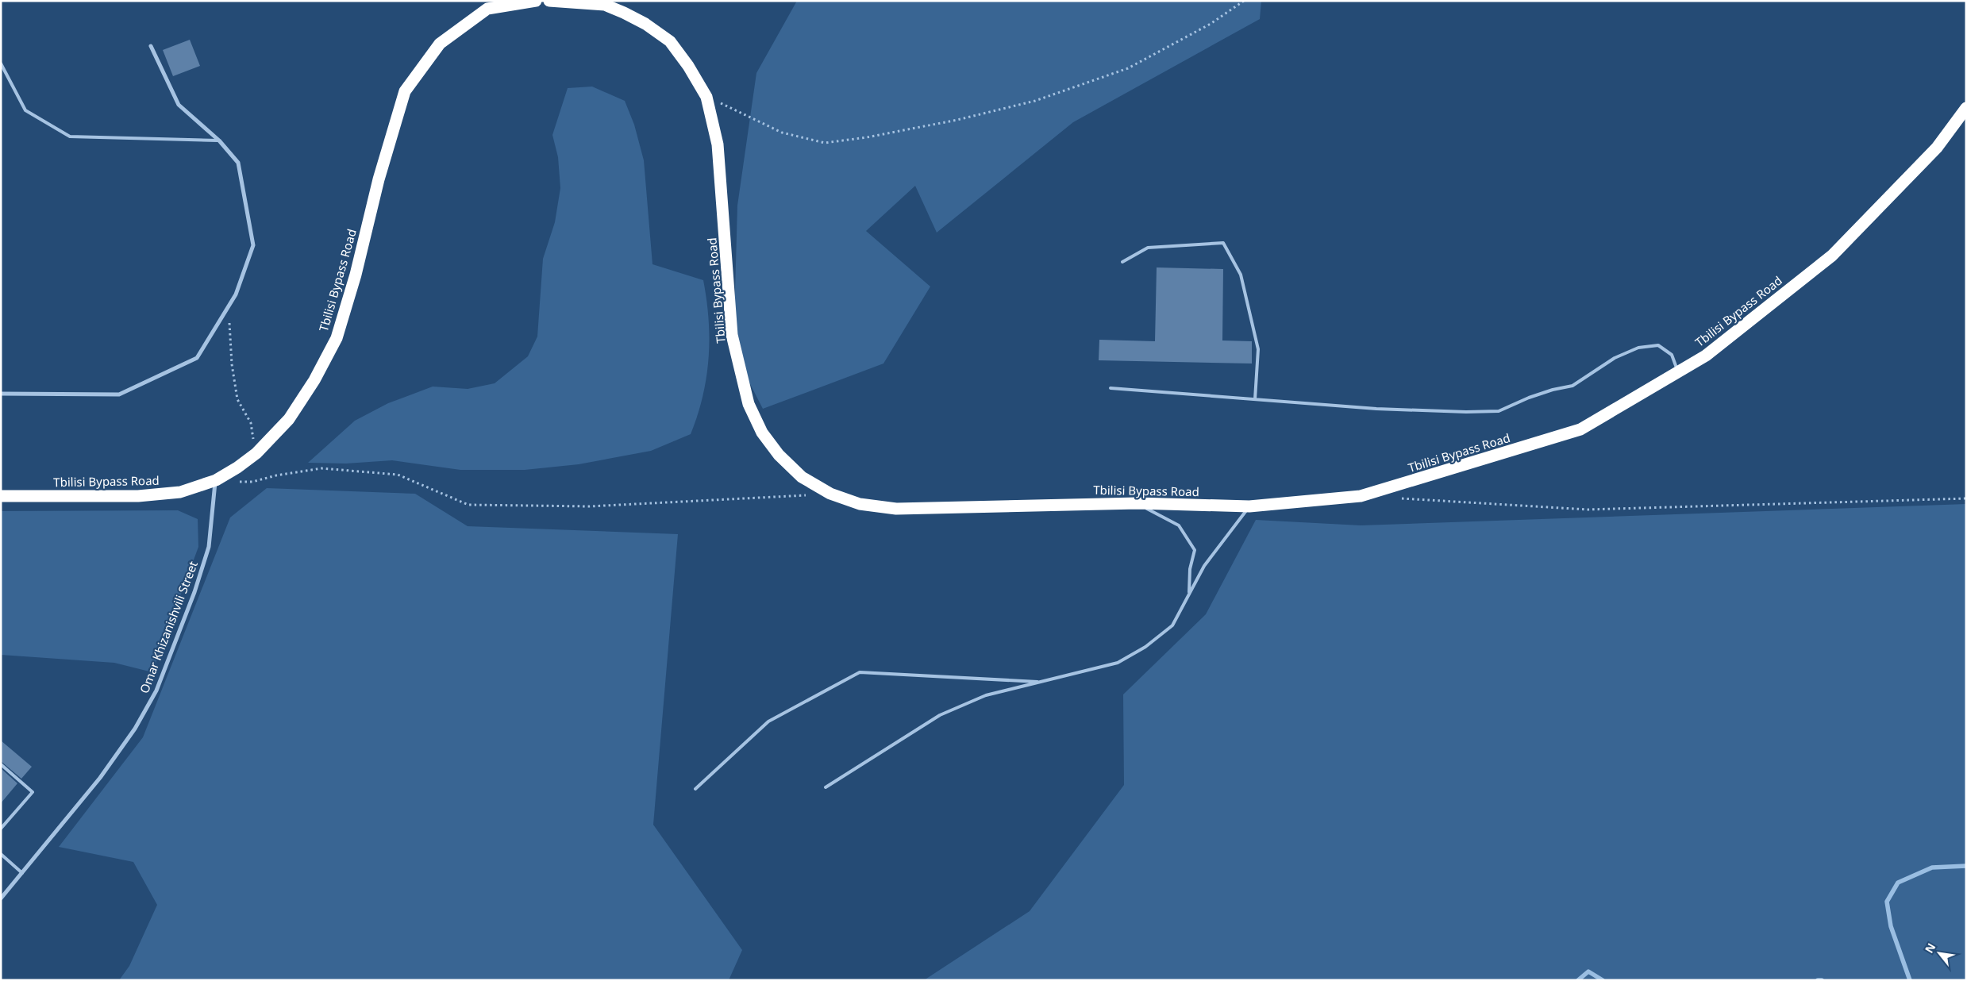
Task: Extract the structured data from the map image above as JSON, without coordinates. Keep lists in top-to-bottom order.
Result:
{
  "streets": {
    "highway": ["Tbilisi Bypass Road"],
    "street": ["Omar Khizanishvili Street"]
  },
  "crossings": [
    ["Tbilisi Bypass Road", "Omar Khizanishvili Street"]
  ],
  "north": "top left"
}
